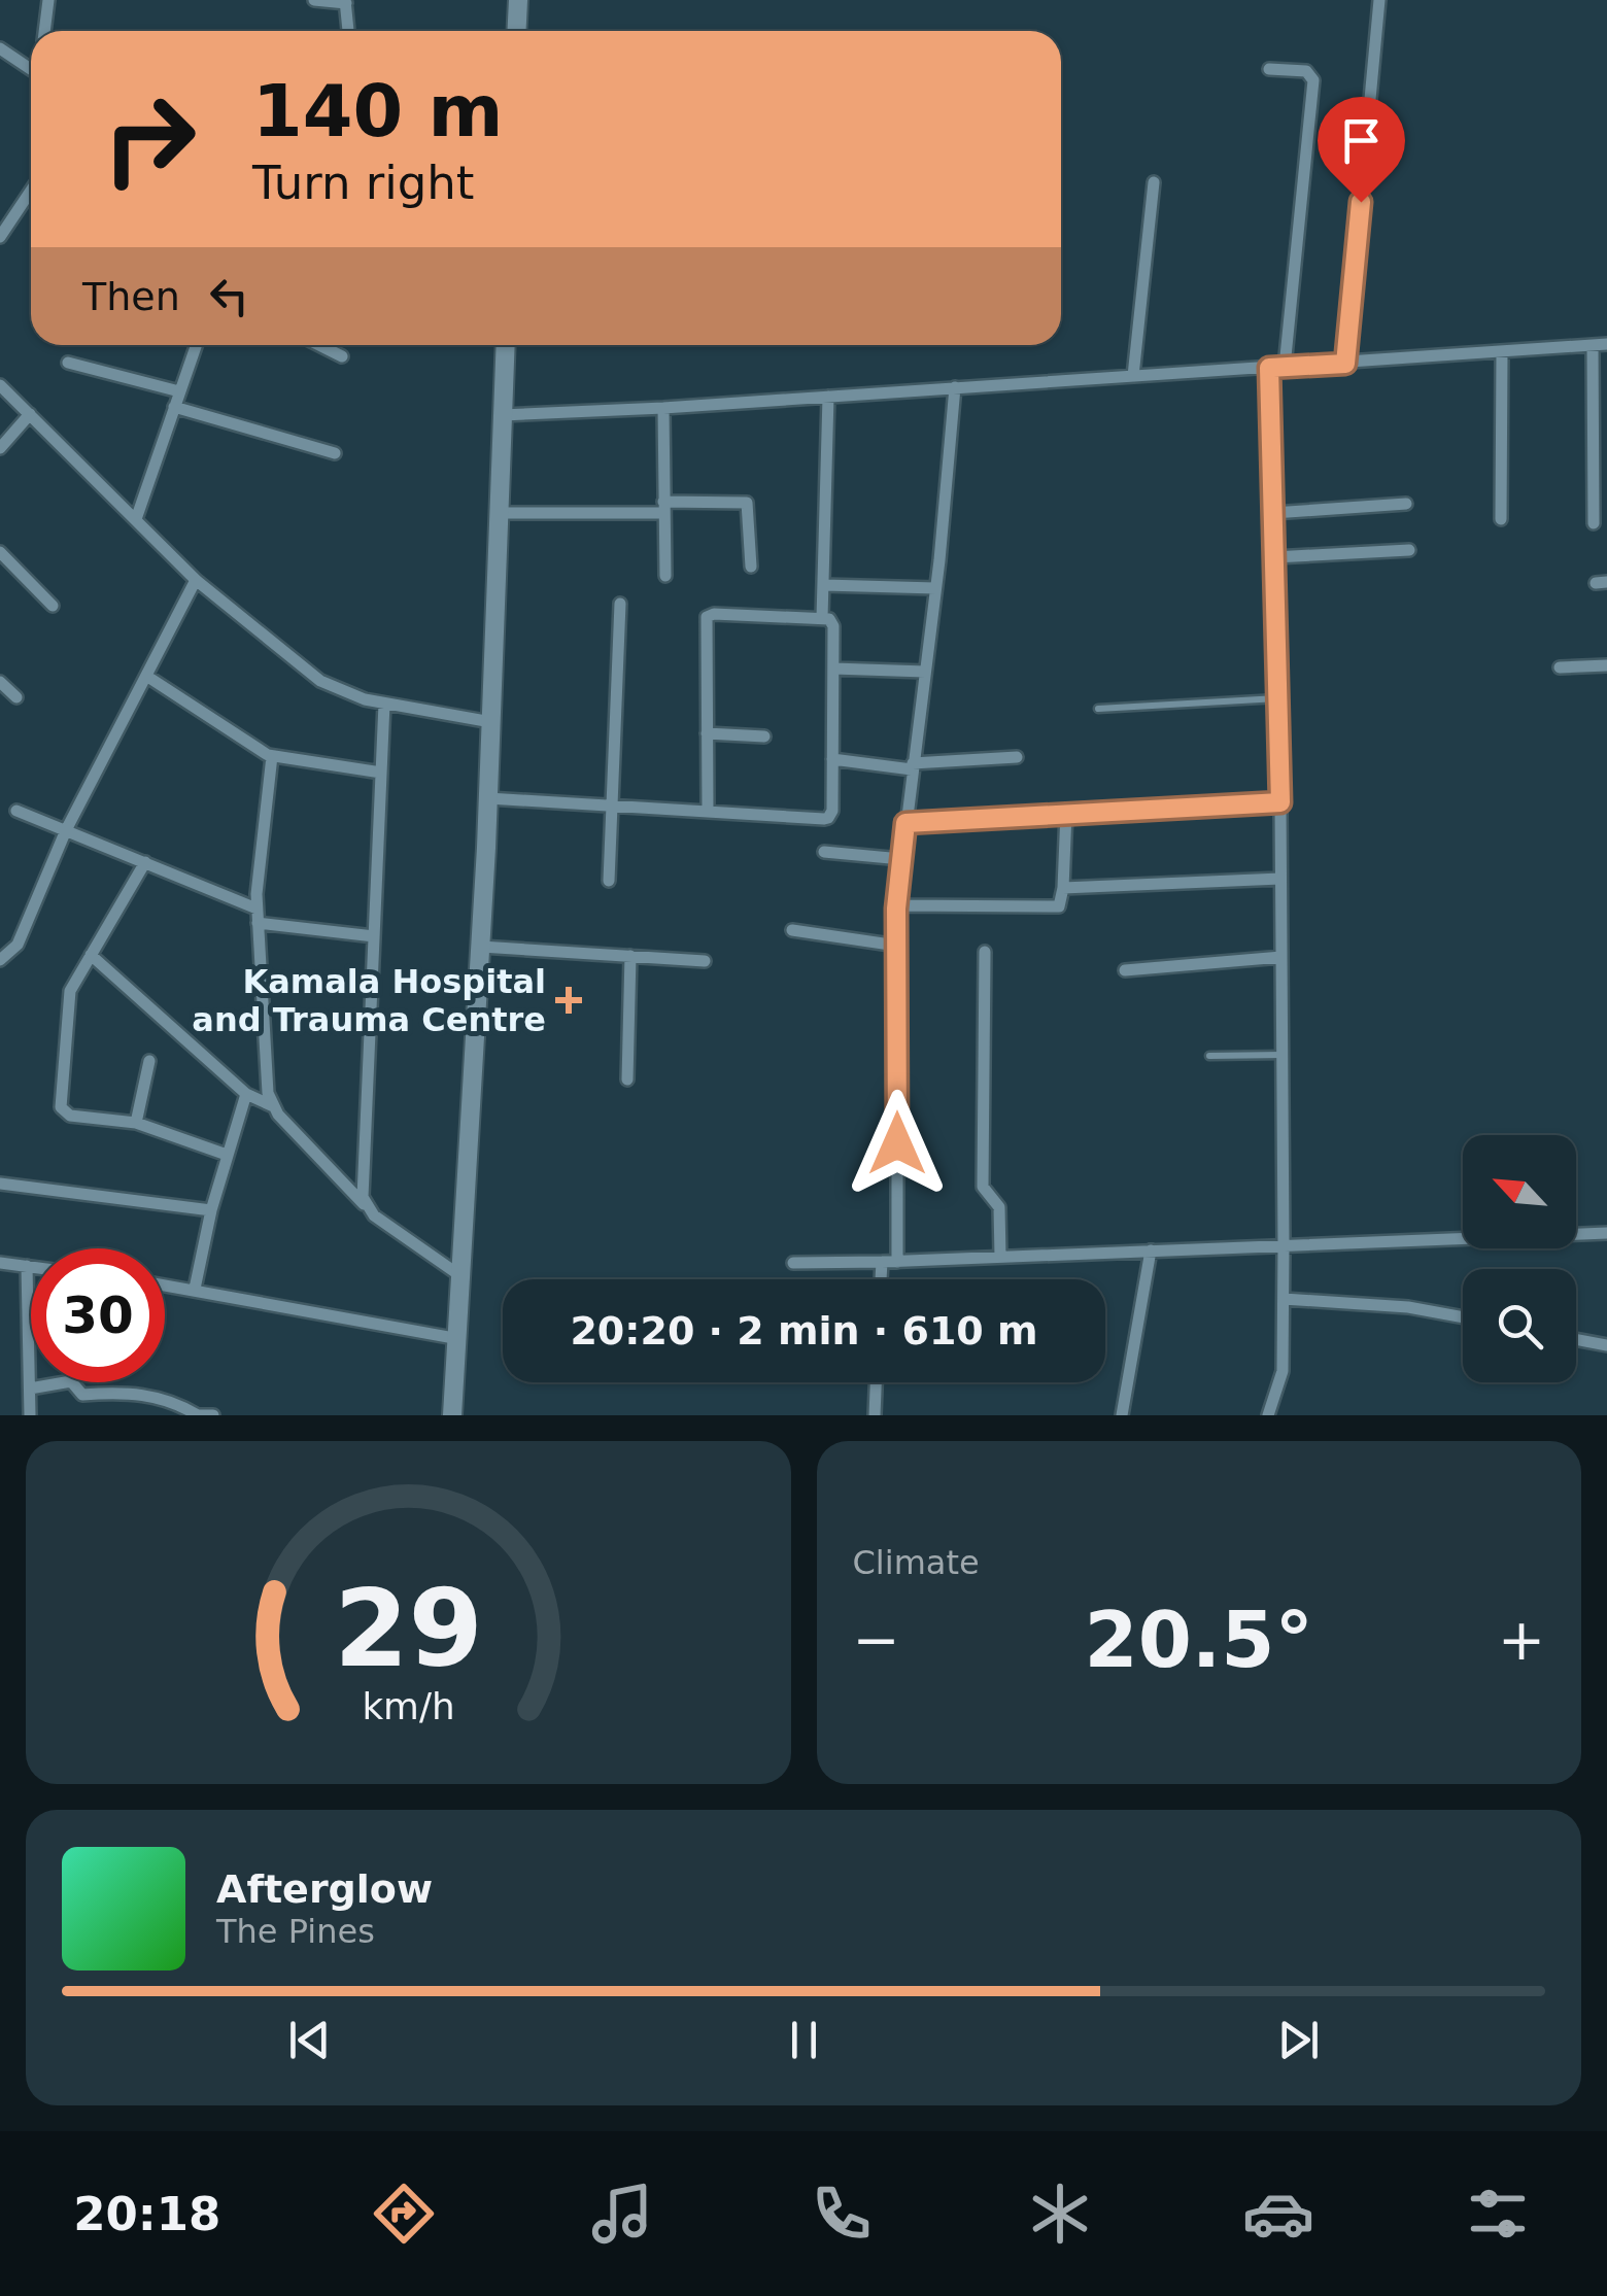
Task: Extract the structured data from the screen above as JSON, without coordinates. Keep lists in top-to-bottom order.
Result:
{
  "places": {
    "health": ["Kamala Hospital and Trauma Centre"]
  },
  "north": "top left",
  "page": {
    "turn": ["140 m", "Turn right"],
    "then": "Then",
    "limit": "30",
    "trip": "20:20 · 2 min · 610 m",
    "tile": "Climate",
    "heat": ["−", "20.5°", "+"],
    "song": ["Afterglow", "The Pines"],
    "tabs": "20:18",
    "gauge": ["29", "km/h"]
  }
}
